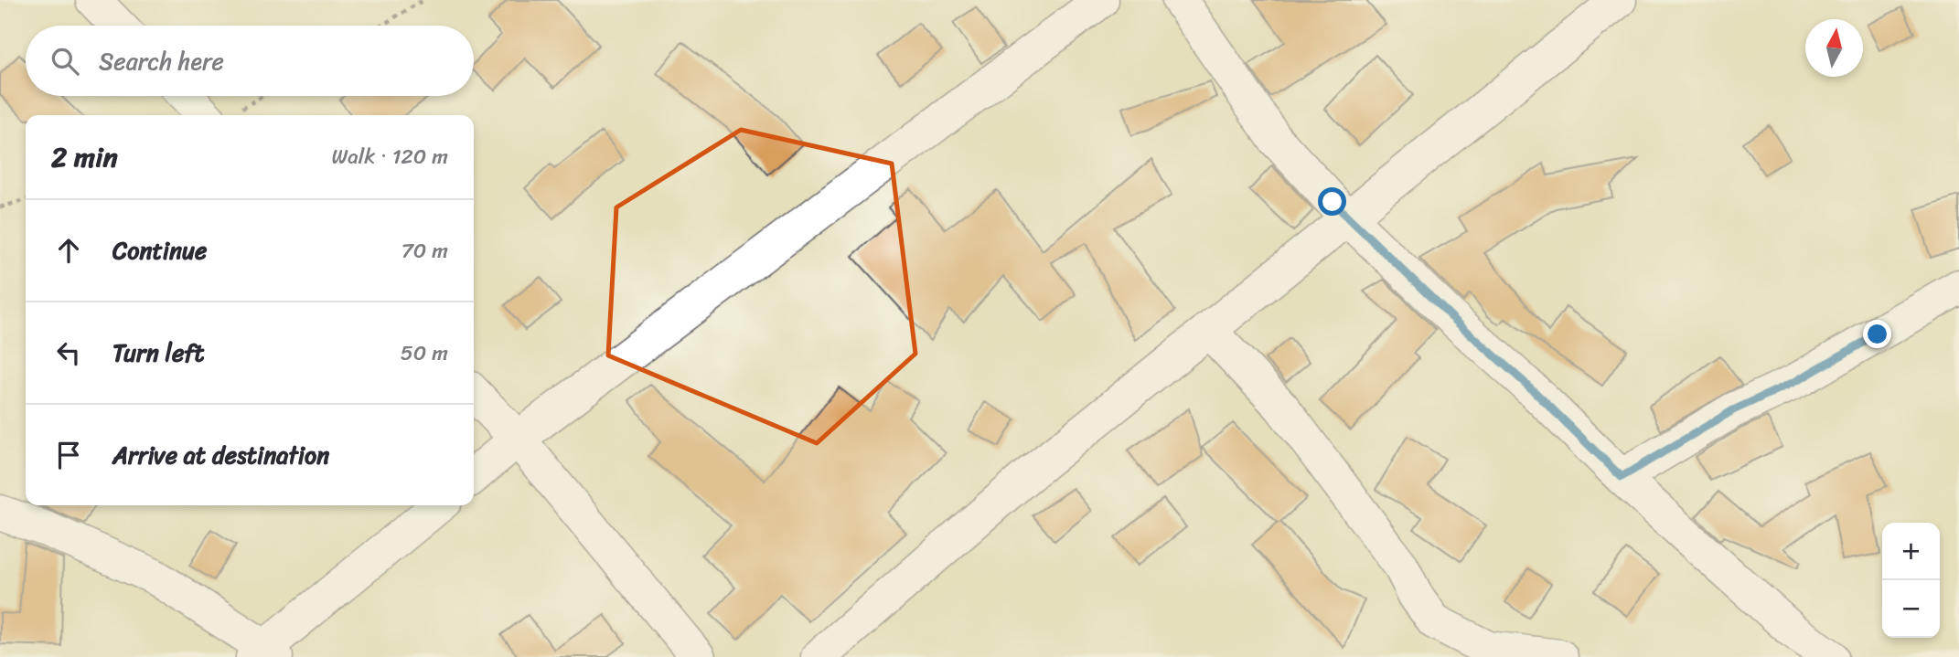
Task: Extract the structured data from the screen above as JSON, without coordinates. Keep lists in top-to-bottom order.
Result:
{
  "north": "top",
  "page": {
    "search": "Search here",
    "heading": ["2 min", "Walk · 120 m"],
    "list": [
      ["Continue", "70 m"],
      ["Turn left", "50 m"],
      "Arrive at destination"
    ],
    "map_buttons": ["+", "−"]
  }
}
